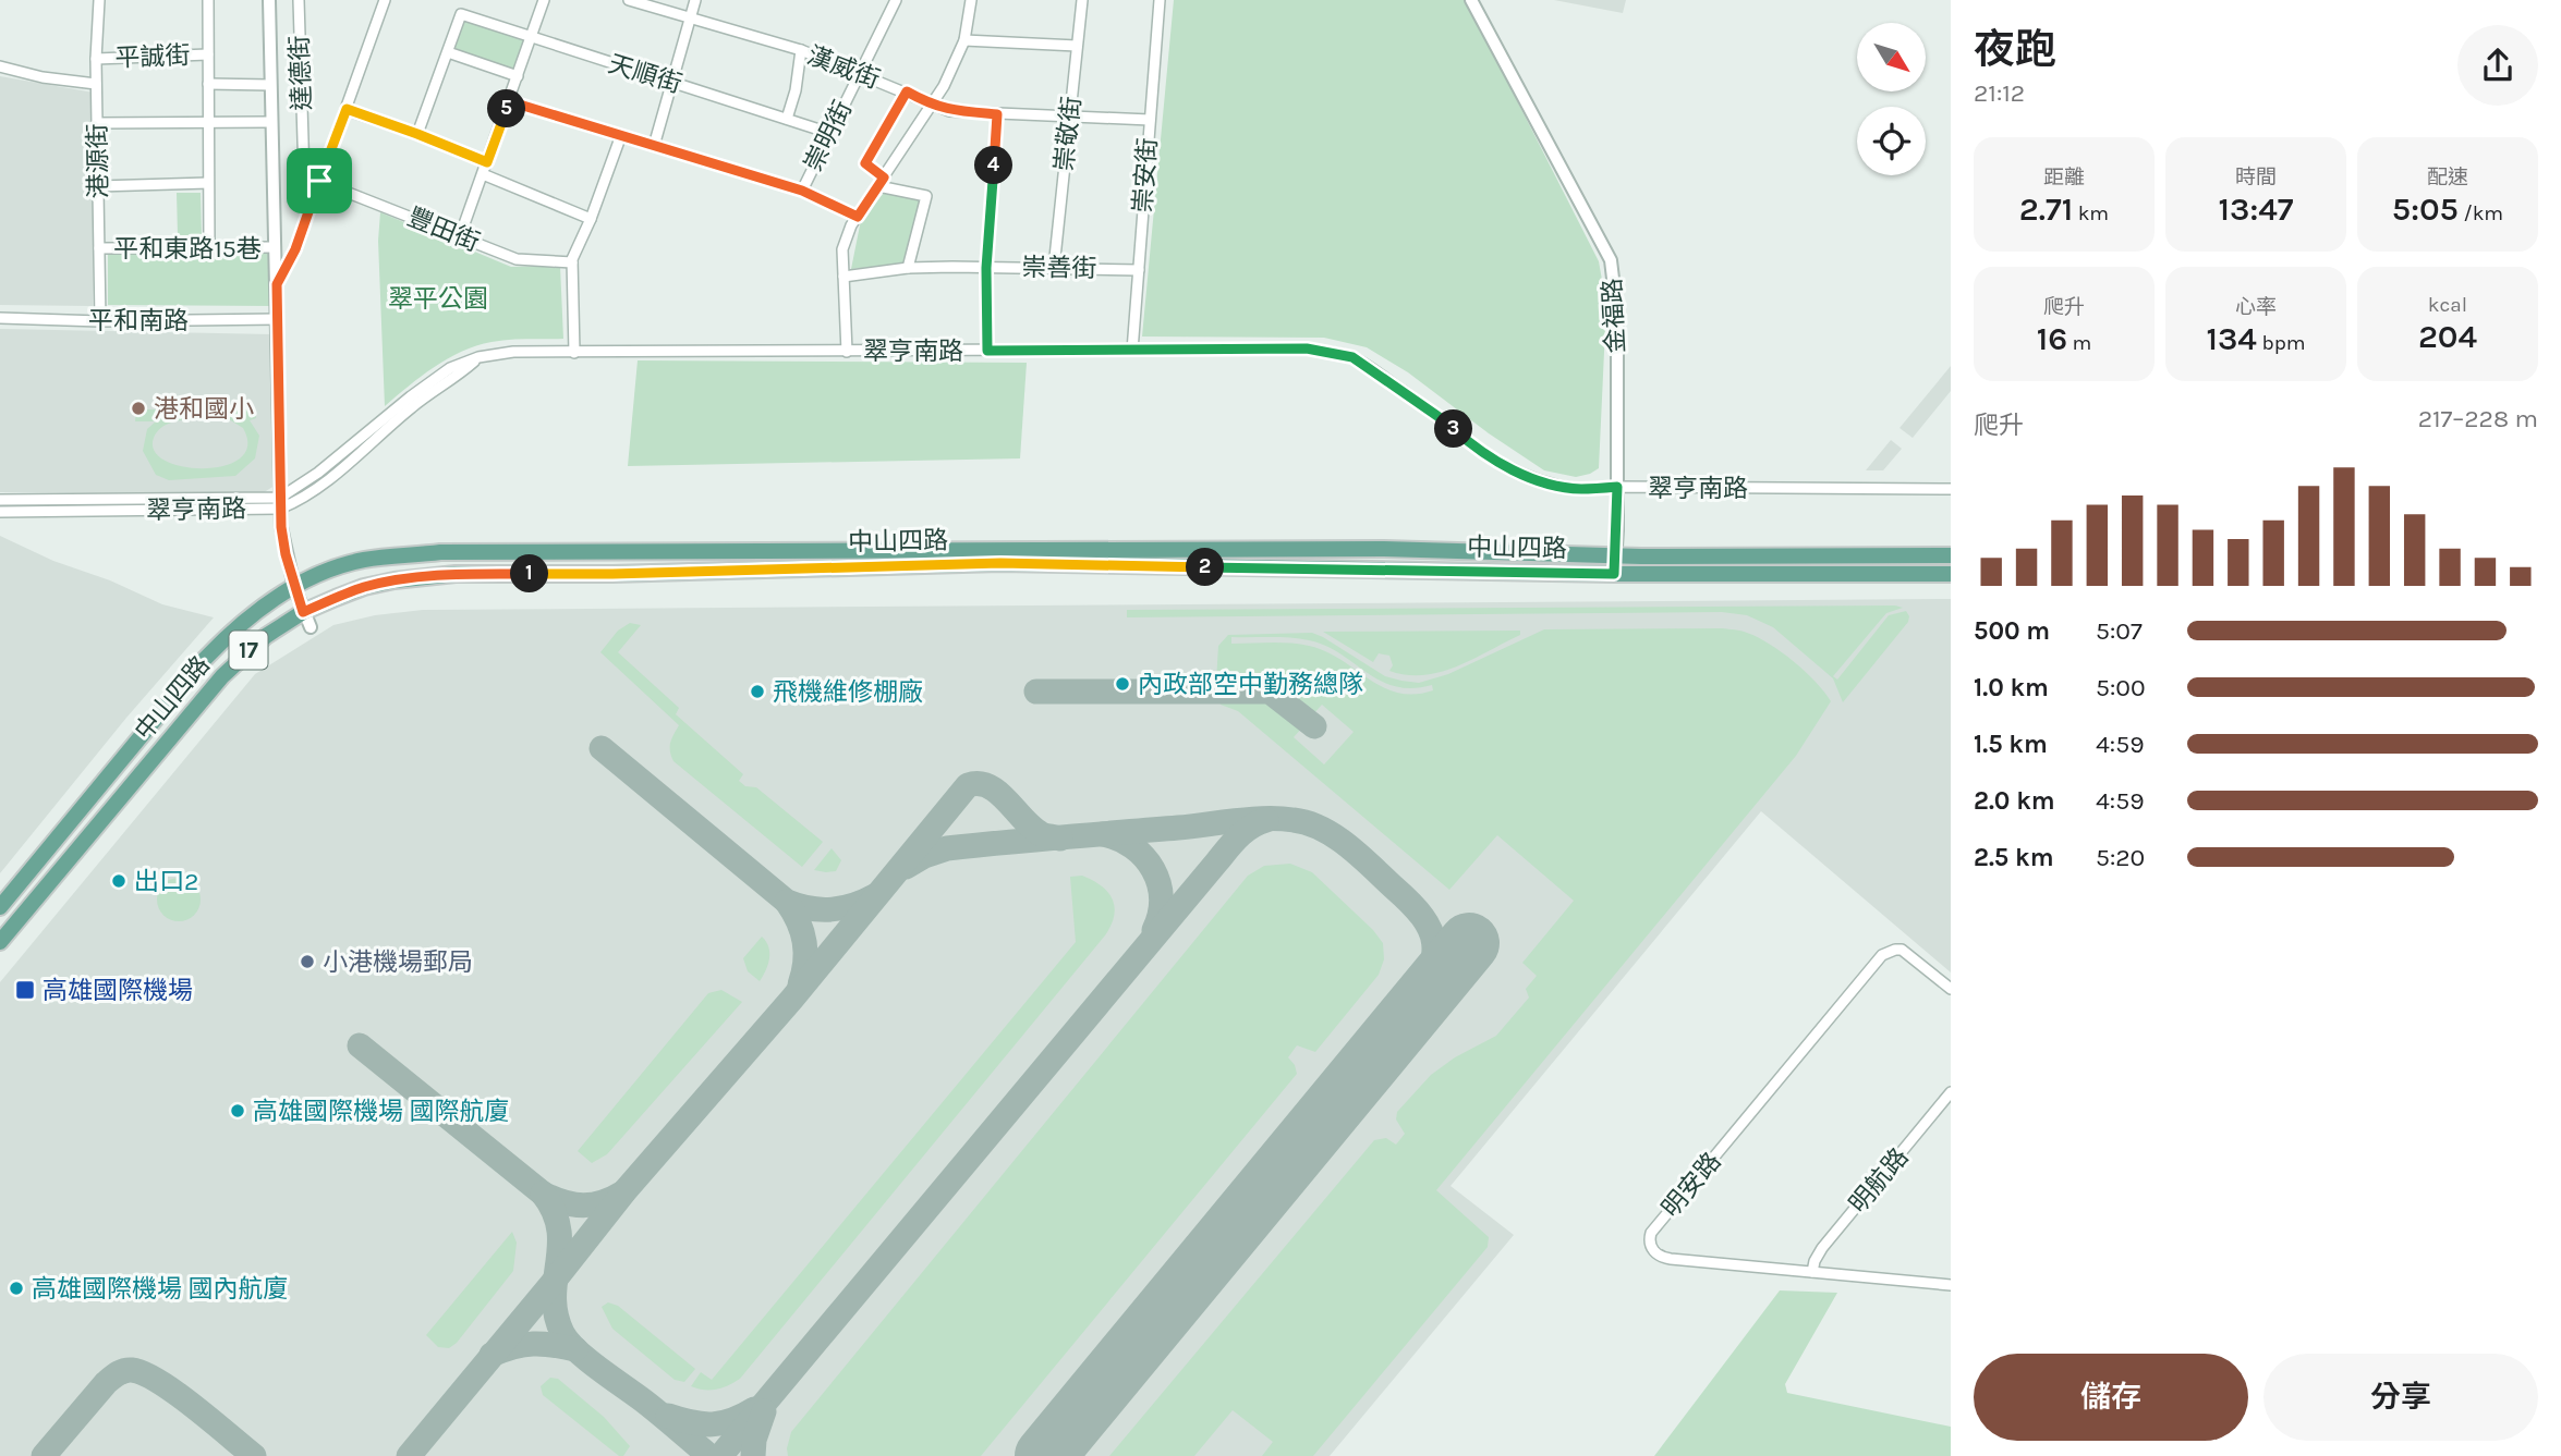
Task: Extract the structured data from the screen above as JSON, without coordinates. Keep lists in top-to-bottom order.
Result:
{
  "streets": {
    "main road": ["中山四路", "17"],
    "street": [
      "平誠街",
      "漢威街",
      "達德街",
      "天順街",
      "崇敬街",
      "崇明街",
      "港源街",
      "崇安街",
      "豐田街",
      "平和東路15巷",
      "崇善街",
      "金福路",
      "平和南路",
      "翠亨南路",
      "明航路",
      "明安路"
    ]
  },
  "crossings": [
    ["平誠街", "港源街"],
    ["平誠街", "平和東路15巷"],
    ["漢威街", "崇敬街"],
    ["漢威街", "崇明街"],
    ["漢威街", "崇安街"],
    ["達德街", "豐田街"],
    ["天順街", "崇明街"],
    ["崇敬街", "崇善街"],
    ["港源街", "平和東路15巷"],
    ["港源街", "平和南路"],
    ["崇安街", "崇善街"],
    ["崇安街", "翠亨南路"],
    ["金福路", "翠亨南路"],
    ["金福路", "中山四路"],
    ["明航路", "明安路"]
  ],
  "parks": ["翠平公園"],
  "places": {
    "other": [
      "港和國小",
      "內政部空中勤務總隊",
      "飛機維修棚廠",
      "出口2",
      "小港機場郵局",
      "高雄國際機場 國際航廈",
      "高雄國際機場 國內航廈"
    ],
    "transit": ["高雄國際機場"]
  },
  "north": "bottom right",
  "page": {
    "heading": ["夜跑", "21:12"],
    "pins": [
      "5",
      "4",
      "3",
      "2",
      "1"
    ],
    "stats": [
      ["距離", "2.71 km"],
      ["時間", "13:47"],
      ["配速", "5:05 /km"],
      ["爬升", "16 m"],
      ["心率", "134 bpm"],
      ["kcal", "204"]
    ],
    "chart": ["爬升", "217–228 m"],
    "list": [
      {
        "name": "500 m",
        "note": "5:07"
      },
      {
        "name": "1.0 km",
        "note": "5:00"
      },
      {
        "name": "1.5 km",
        "note": "4:59"
      },
      {
        "name": "2.0 km",
        "note": "4:59"
      },
      {
        "name": "2.5 km",
        "note": "5:20"
      }
    ],
    "buttons": ["儲存", "分享"]
  }
}
